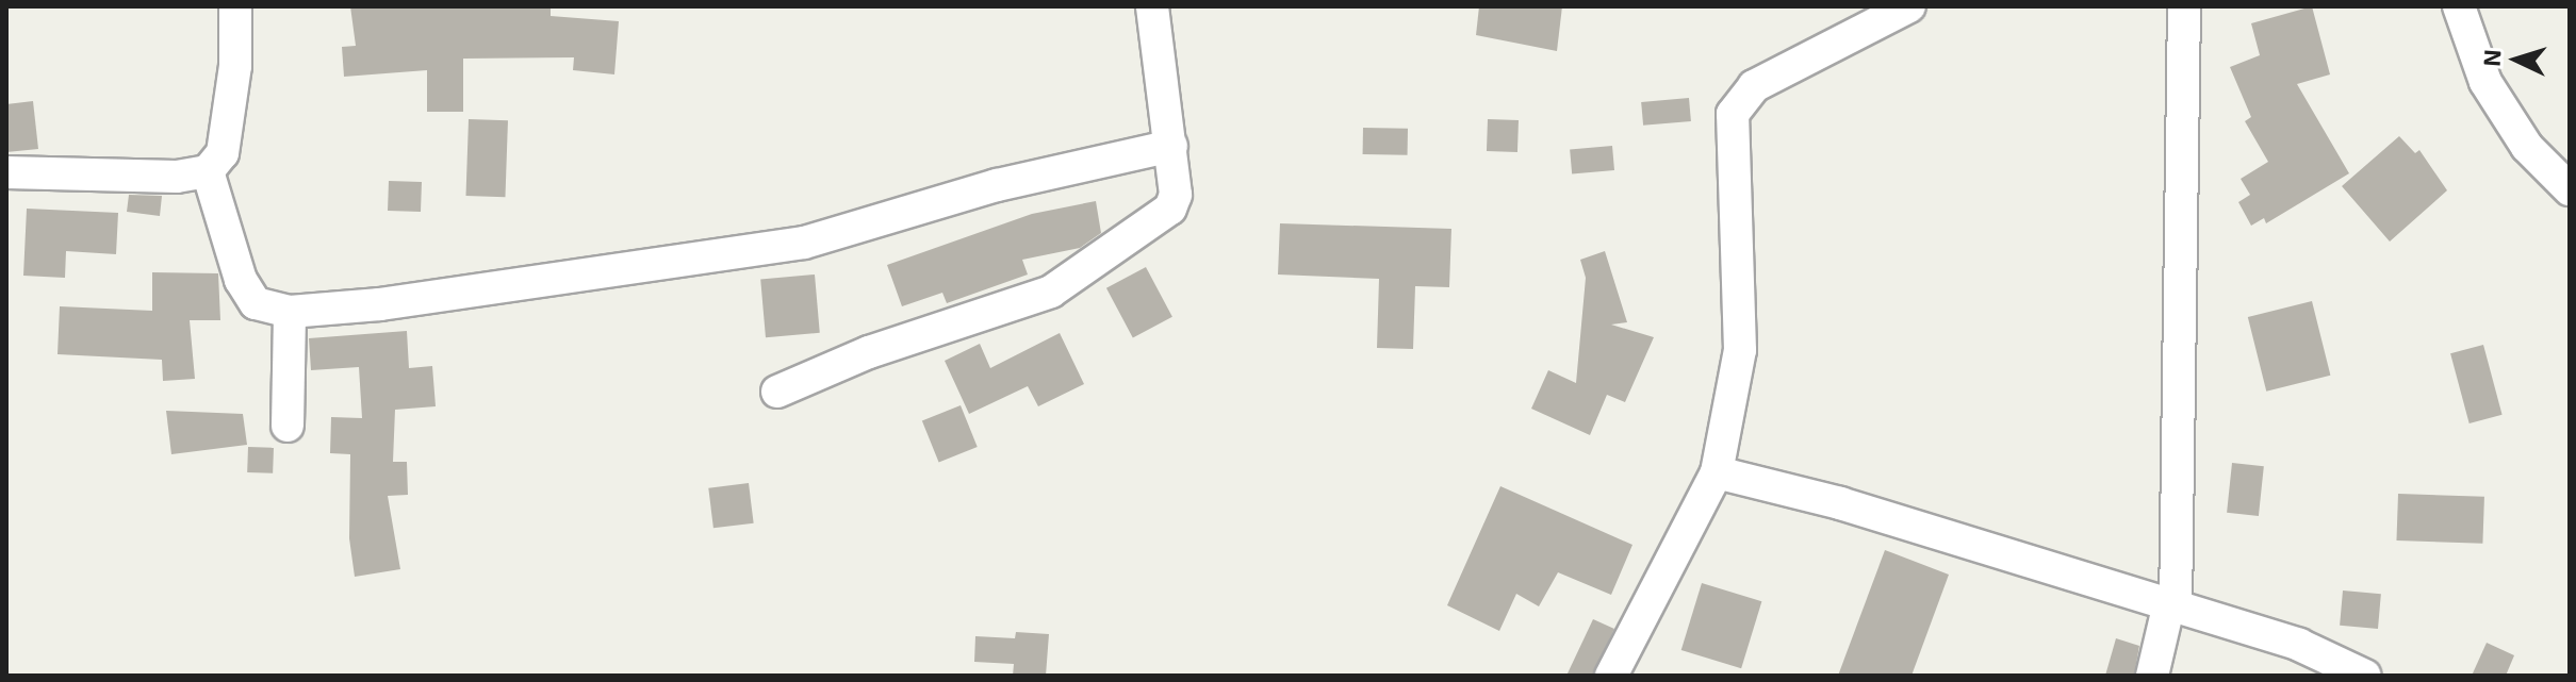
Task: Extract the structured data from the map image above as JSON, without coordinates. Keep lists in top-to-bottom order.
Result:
{
  "north": "left"
}
